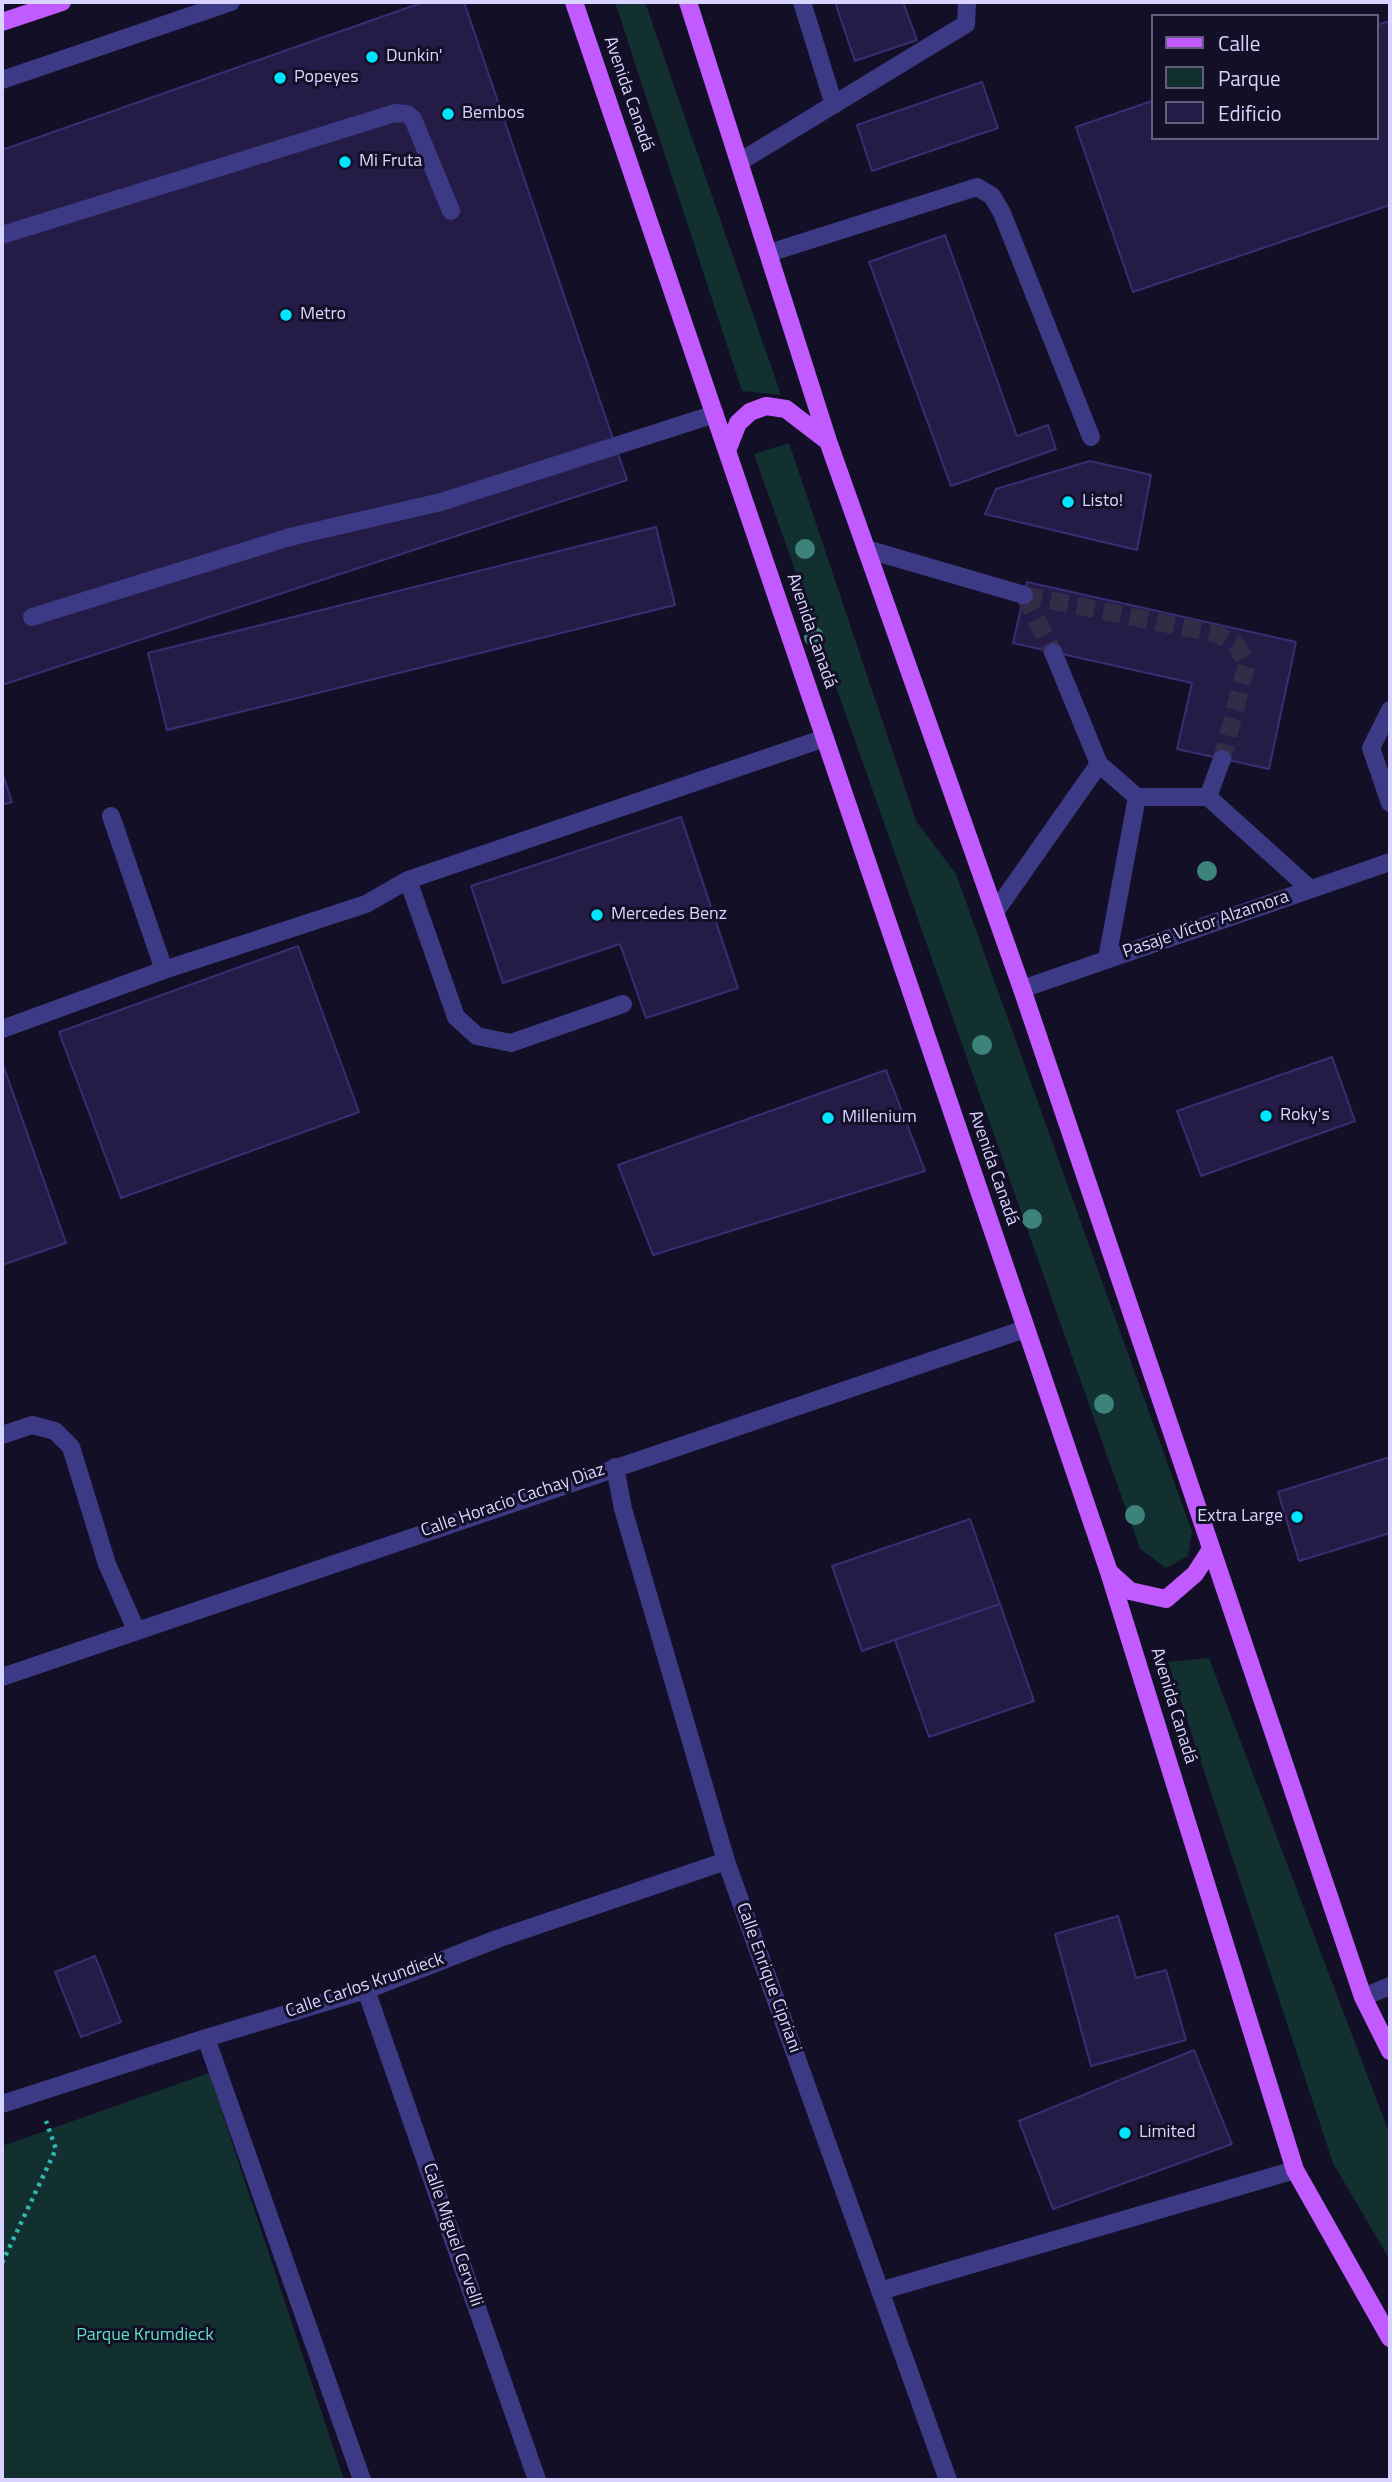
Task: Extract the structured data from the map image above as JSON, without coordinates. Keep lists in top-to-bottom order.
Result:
{
  "streets": {
    "main road": ["Avenida Canadá"],
    "street": [
      "Pasaje Víctor Alzamora",
      "Calle Horacio Cachay Diaz",
      "Calle Enrique Cipriani",
      "Calle Carlos Krundieck",
      "Calle Miguel Cervelli"
    ]
  },
  "crossings": [
    ["Avenida Canadá", "Calle Horacio Cachay Diaz"],
    ["Calle Horacio Cachay Diaz", "Calle Enrique Cipriani"],
    ["Calle Enrique Cipriani", "Calle Carlos Krundieck"],
    ["Calle Carlos Krundieck", "Calle Miguel Cervelli"]
  ],
  "parks": ["Parque Krumdieck"],
  "places": [
    "Dunkin'",
    "Popeyes",
    "Bembos",
    "Mi Fruta",
    "Metro",
    "Listo!",
    "Mercedes Benz",
    "Roky's",
    "Millenium",
    "Extra Large",
    "Limited"
  ],
  "legend": ["Calle", "Parque", "Edificio"]
}
